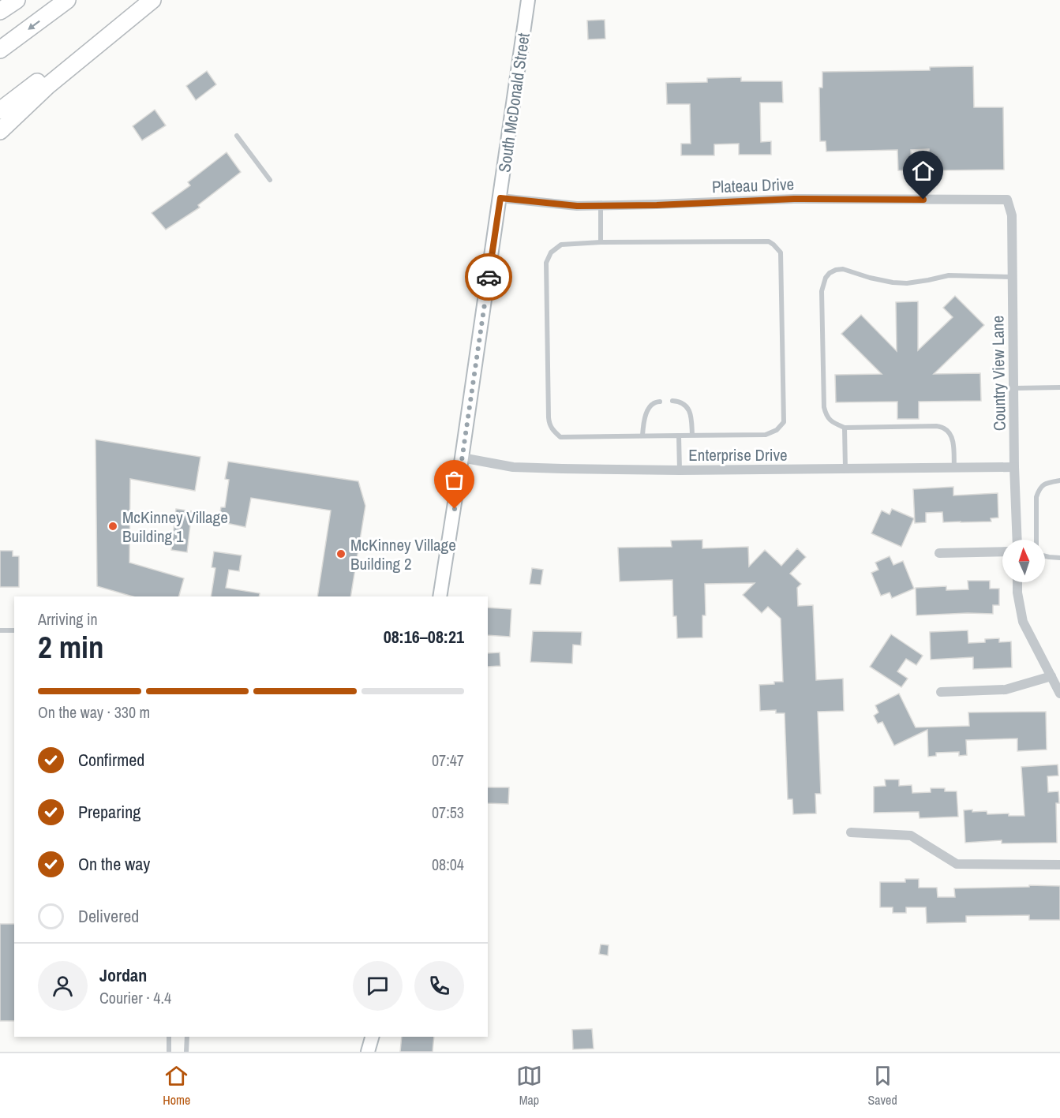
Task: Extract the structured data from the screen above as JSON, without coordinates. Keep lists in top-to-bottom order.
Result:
{
  "streets": {
    "main road": ["South McDonald Street"],
    "street": ["Plateau Drive", "Country View Lane", "Enterprise Drive"]
  },
  "crossings": [
    ["South McDonald Street", "Plateau Drive"],
    ["South McDonald Street", "Enterprise Drive"],
    ["Plateau Drive", "Country View Lane"],
    ["Country View Lane", "Enterprise Drive"]
  ],
  "places": ["McKinney Village Building 1", "McKinney Village Building 2"],
  "north": "top",
  "page": {
    "heading": ["2 min", "Arriving in", "08:16–08:21"],
    "panel": ["Jordan", "Courier · 4.4"],
    "bar": "On the way · 330 m",
    "list": [
      ["Confirmed", "07:47"],
      ["Preparing", "07:53"],
      ["On the way", "08:04"],
      "Delivered"
    ],
    "tabs": ["Home", "Map", "Saved"]
  }
}
